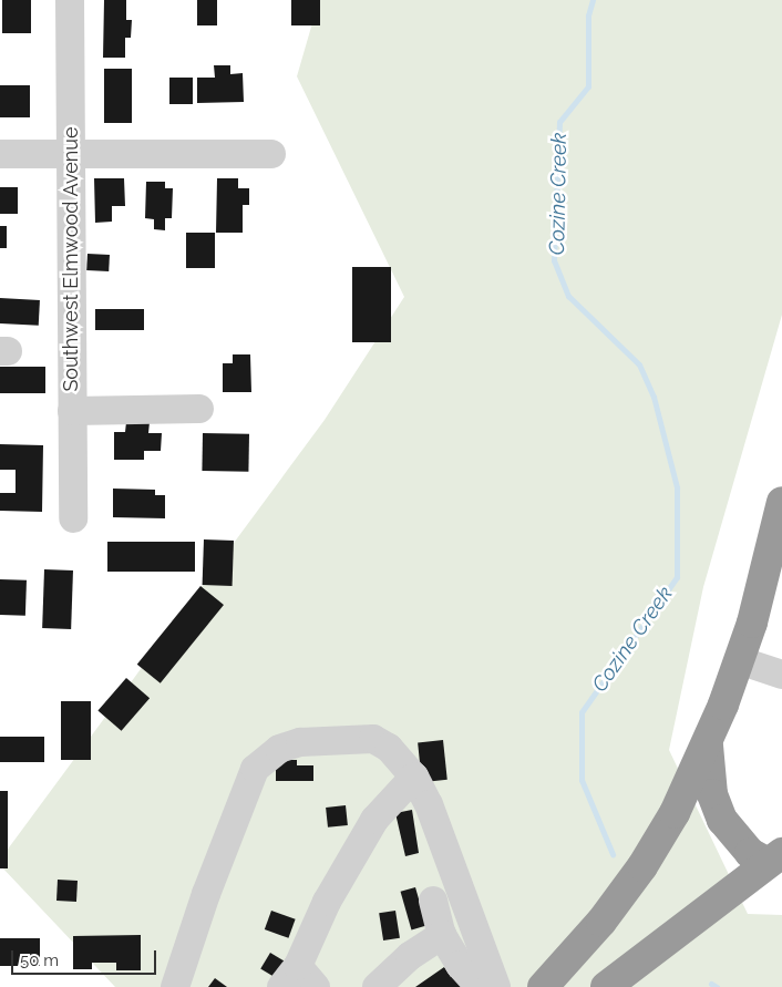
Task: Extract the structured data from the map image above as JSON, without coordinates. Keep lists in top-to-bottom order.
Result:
{
  "streets": {
    "street": ["Southwest Elmwood Avenue"]
  },
  "water": ["Cozine Creek"],
  "scale_bar": "50 m"
}
